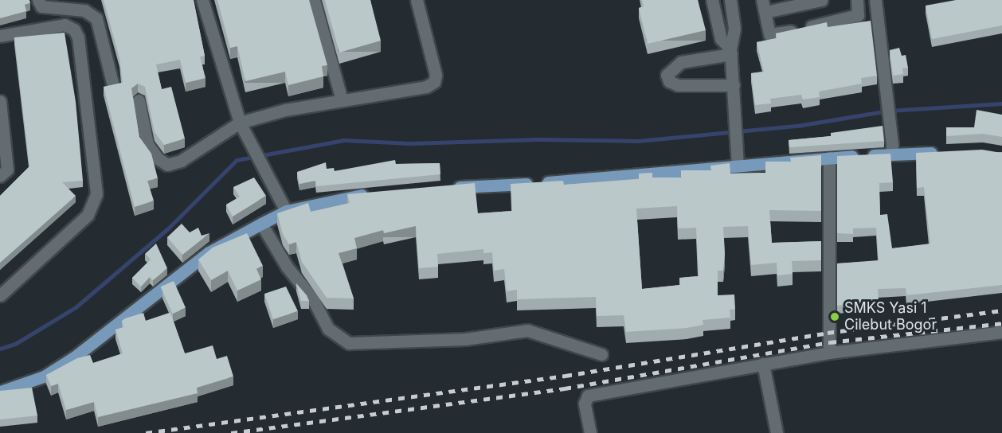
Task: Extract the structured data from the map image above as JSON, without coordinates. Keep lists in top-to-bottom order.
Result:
{
  "places": ["SMKS Yasi 1 Cilebut Bogor"]
}
